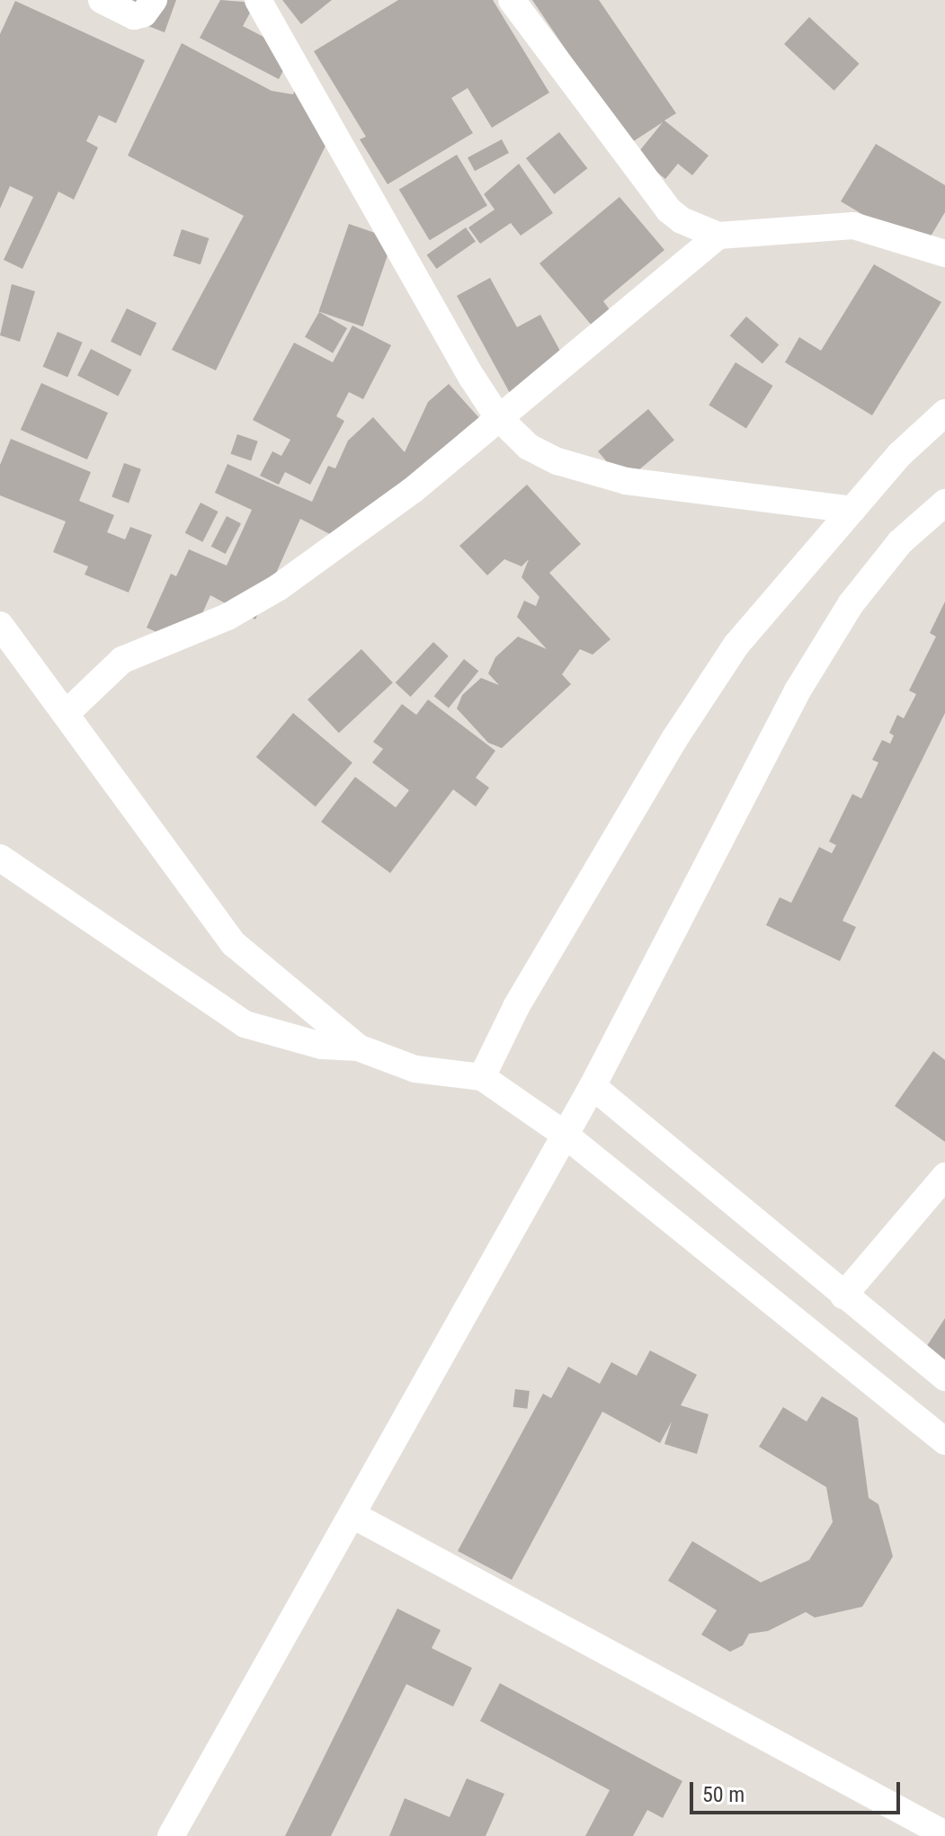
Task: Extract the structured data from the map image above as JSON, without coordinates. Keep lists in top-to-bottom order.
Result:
{
  "scale_bar": "50 m"
}
